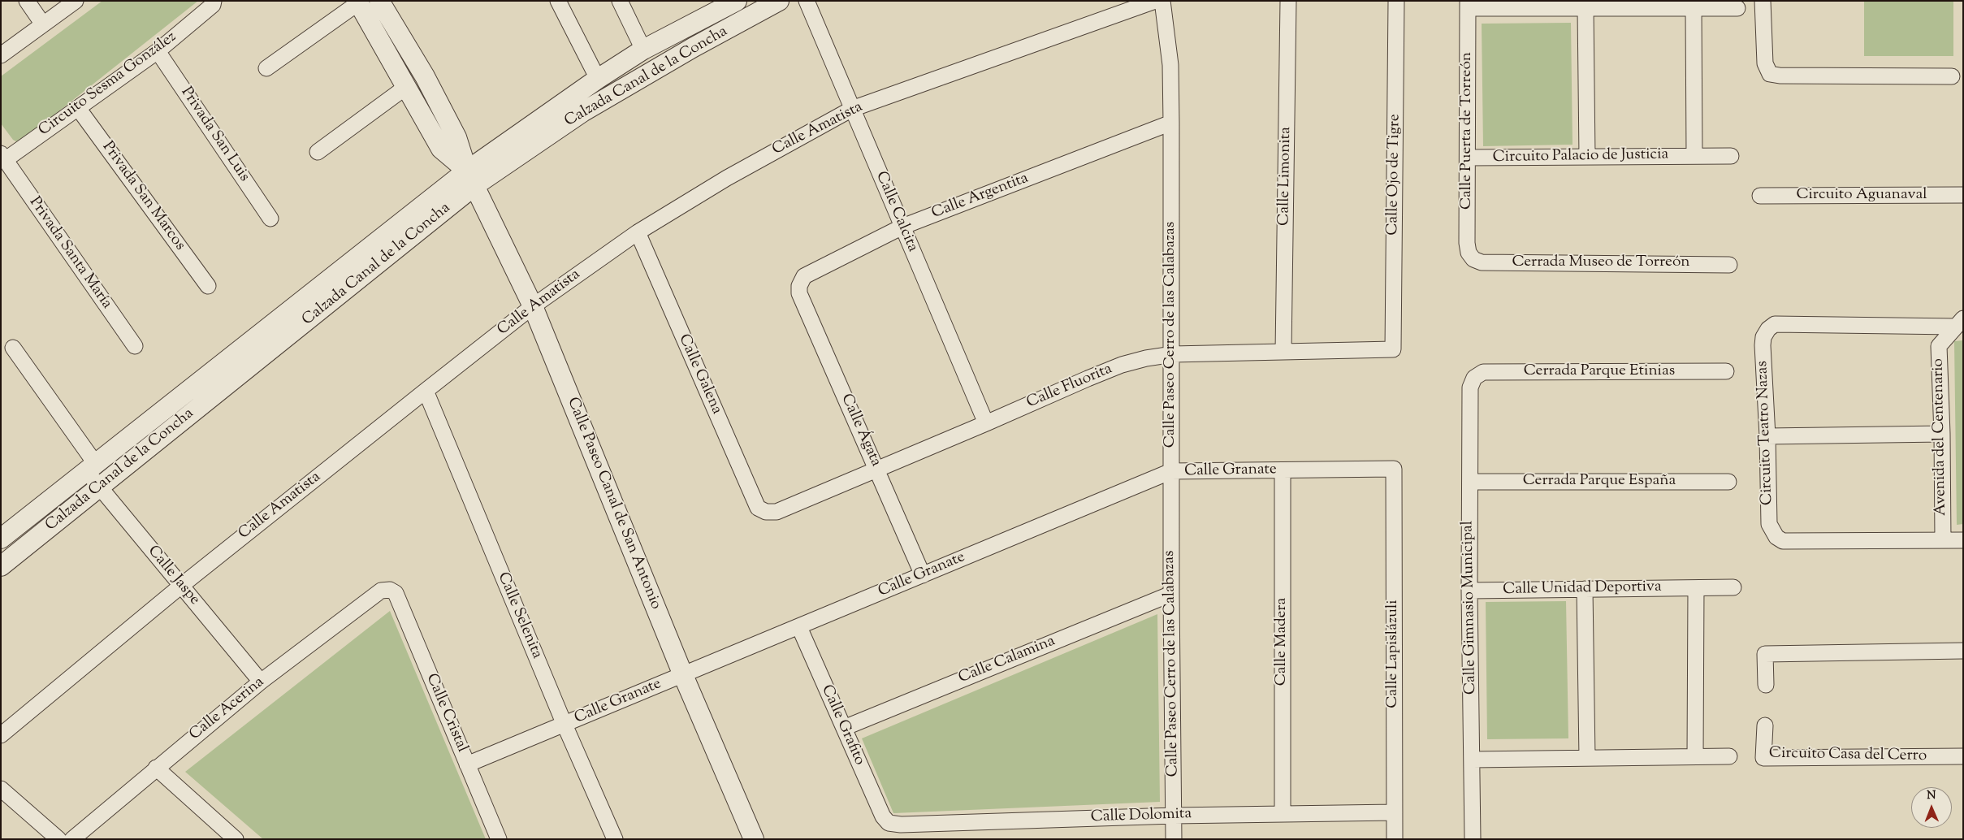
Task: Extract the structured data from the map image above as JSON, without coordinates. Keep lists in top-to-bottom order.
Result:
{
  "streets": {
    "street": [
      "Calzada Canal de la Concha",
      "Circuito Sesma González",
      "Calle Amatista",
      "Calle Puerta de Torreón",
      "Privada San Luis",
      "Circuito Palacio de Justicia",
      "Calle Ojo de Tigre",
      "Calle Limonita",
      "Circuito Aguanaval",
      "Privada San Marcos",
      "Calle Argentita",
      "Calle Calcita",
      "Privada Santa María",
      "Cerrada Museo de Torreón",
      "Calle Paseo Cerro de las Calabazas",
      "Cerrada Parque Etinias",
      "Calle Galena",
      "Calle Fluorita",
      "Calle Ágata",
      "Circuito Teatro Nazas",
      "Avenida del Centenario",
      "Calle Granate",
      "Cerrada Parque España",
      "Calle Paseo Canal de San Antonio",
      "Calle Jaspe",
      "Calle Unidad Deportiva",
      "Calle Gimnasio Municipal",
      "Calle Selenita",
      "Calle Madera",
      "Calle Lapislázuli",
      "Calle Calamina",
      "Calle Acerina",
      "Calle Cristal",
      "Calle Grafito",
      "Circuito Casa del Cerro",
      "Calle Dolomita"
    ]
  },
  "crossings": [
    ["Calzada Canal de la Concha", "Calle Paseo Canal de San Antonio"],
    ["Calzada Canal de la Concha", "Calle Jaspe"],
    ["Circuito Sesma González", "Privada San Luis"],
    ["Circuito Sesma González", "Privada San Marcos"],
    ["Circuito Sesma González", "Privada Santa María"],
    ["Calle Amatista", "Calle Calcita"],
    ["Calle Amatista", "Calle Galena"],
    ["Calle Amatista", "Calle Paseo Canal de San Antonio"],
    ["Calle Amatista", "Calle Jaspe"],
    ["Calle Amatista", "Calle Selenita"],
    ["Calle Puerta de Torreón", "Circuito Palacio de Justicia"],
    ["Calle Puerta de Torreón", "Cerrada Museo de Torreón"],
    ["Calle Ojo de Tigre", "Calle Fluorita"],
    ["Calle Limonita", "Calle Fluorita"],
    ["Calle Argentita", "Calle Calcita"],
    ["Calle Argentita", "Calle Paseo Cerro de las Calabazas"],
    ["Calle Argentita", "Calle Ágata"],
    ["Calle Calcita", "Calle Fluorita"],
    ["Calle Paseo Cerro de las Calabazas", "Calle Fluorita"],
    ["Calle Paseo Cerro de las Calabazas", "Calle Granate"],
    ["Calle Paseo Cerro de las Calabazas", "Calle Calamina"],
    ["Calle Paseo Cerro de las Calabazas", "Calle Dolomita"],
    ["Cerrada Parque Etinias", "Calle Gimnasio Municipal"],
    ["Calle Galena", "Calle Fluorita"],
    ["Calle Fluorita", "Calle Ágata"],
    ["Calle Ágata", "Calle Granate"],
    ["Circuito Teatro Nazas", "Avenida del Centenario"],
    ["Calle Granate", "Calle Paseo Canal de San Antonio"],
    ["Calle Granate", "Calle Selenita"],
    ["Calle Granate", "Calle Madera"],
    ["Calle Granate", "Calle Lapislázuli"],
    ["Calle Granate", "Calle Cristal"],
    ["Calle Granate", "Calle Grafito"],
    ["Cerrada Parque España", "Calle Gimnasio Municipal"],
    ["Calle Jaspe", "Calle Acerina"],
    ["Calle Unidad Deportiva", "Calle Gimnasio Municipal"],
    ["Calle Madera", "Calle Dolomita"],
    ["Calle Lapislázuli", "Calle Dolomita"],
    ["Calle Calamina", "Calle Grafito"],
    ["Calle Acerina", "Calle Cristal"],
    ["Calle Grafito", "Calle Dolomita"]
  ],
  "north": "top"
}
